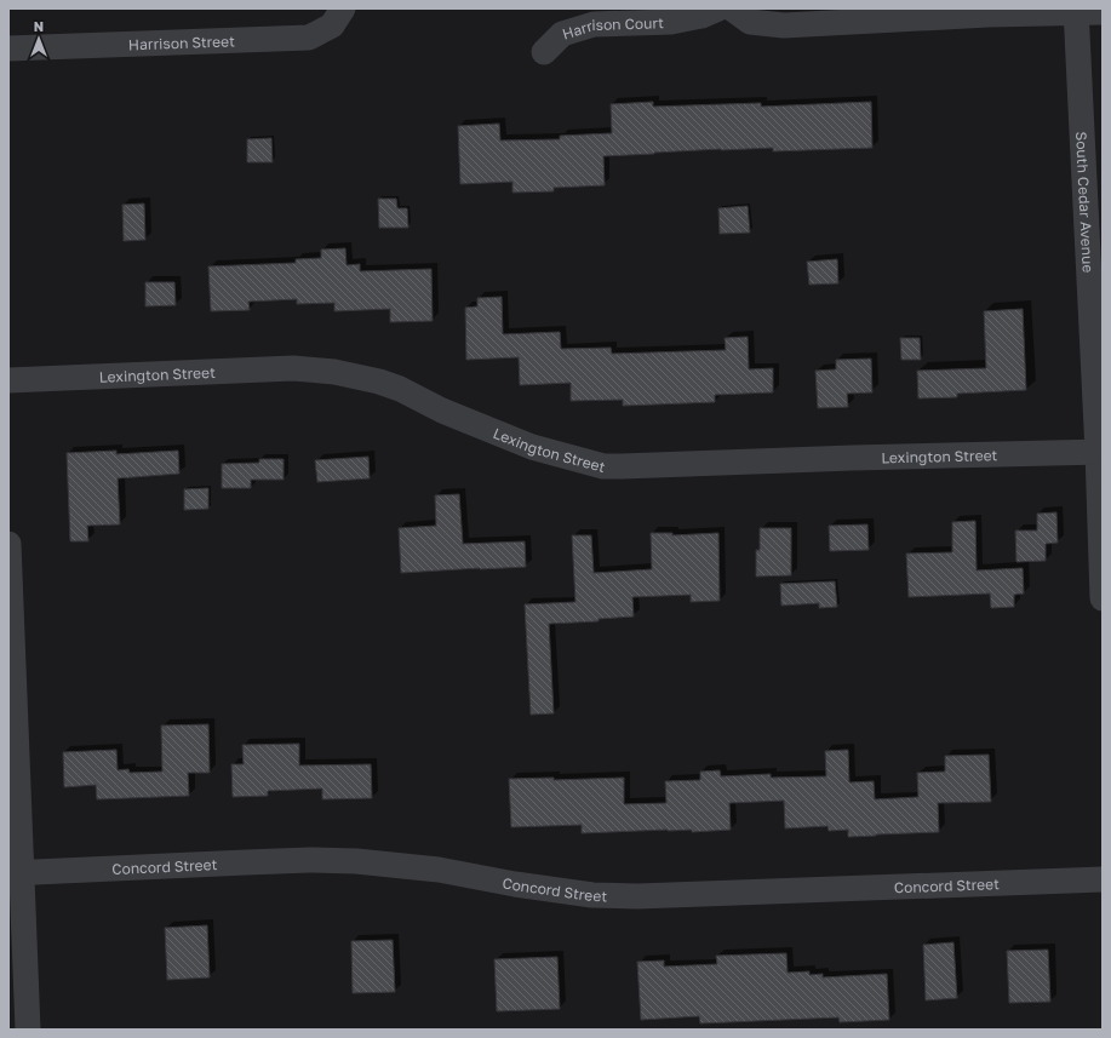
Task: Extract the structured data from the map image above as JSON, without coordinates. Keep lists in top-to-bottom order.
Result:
{
  "streets": {
    "street": [
      "Harrison Court",
      "Harrison Street",
      "South Cedar Avenue",
      "Lexington Street",
      "Concord Street"
    ]
  },
  "crossings": [
    ["South Cedar Avenue", "Lexington Street"]
  ],
  "north": "top"
}
